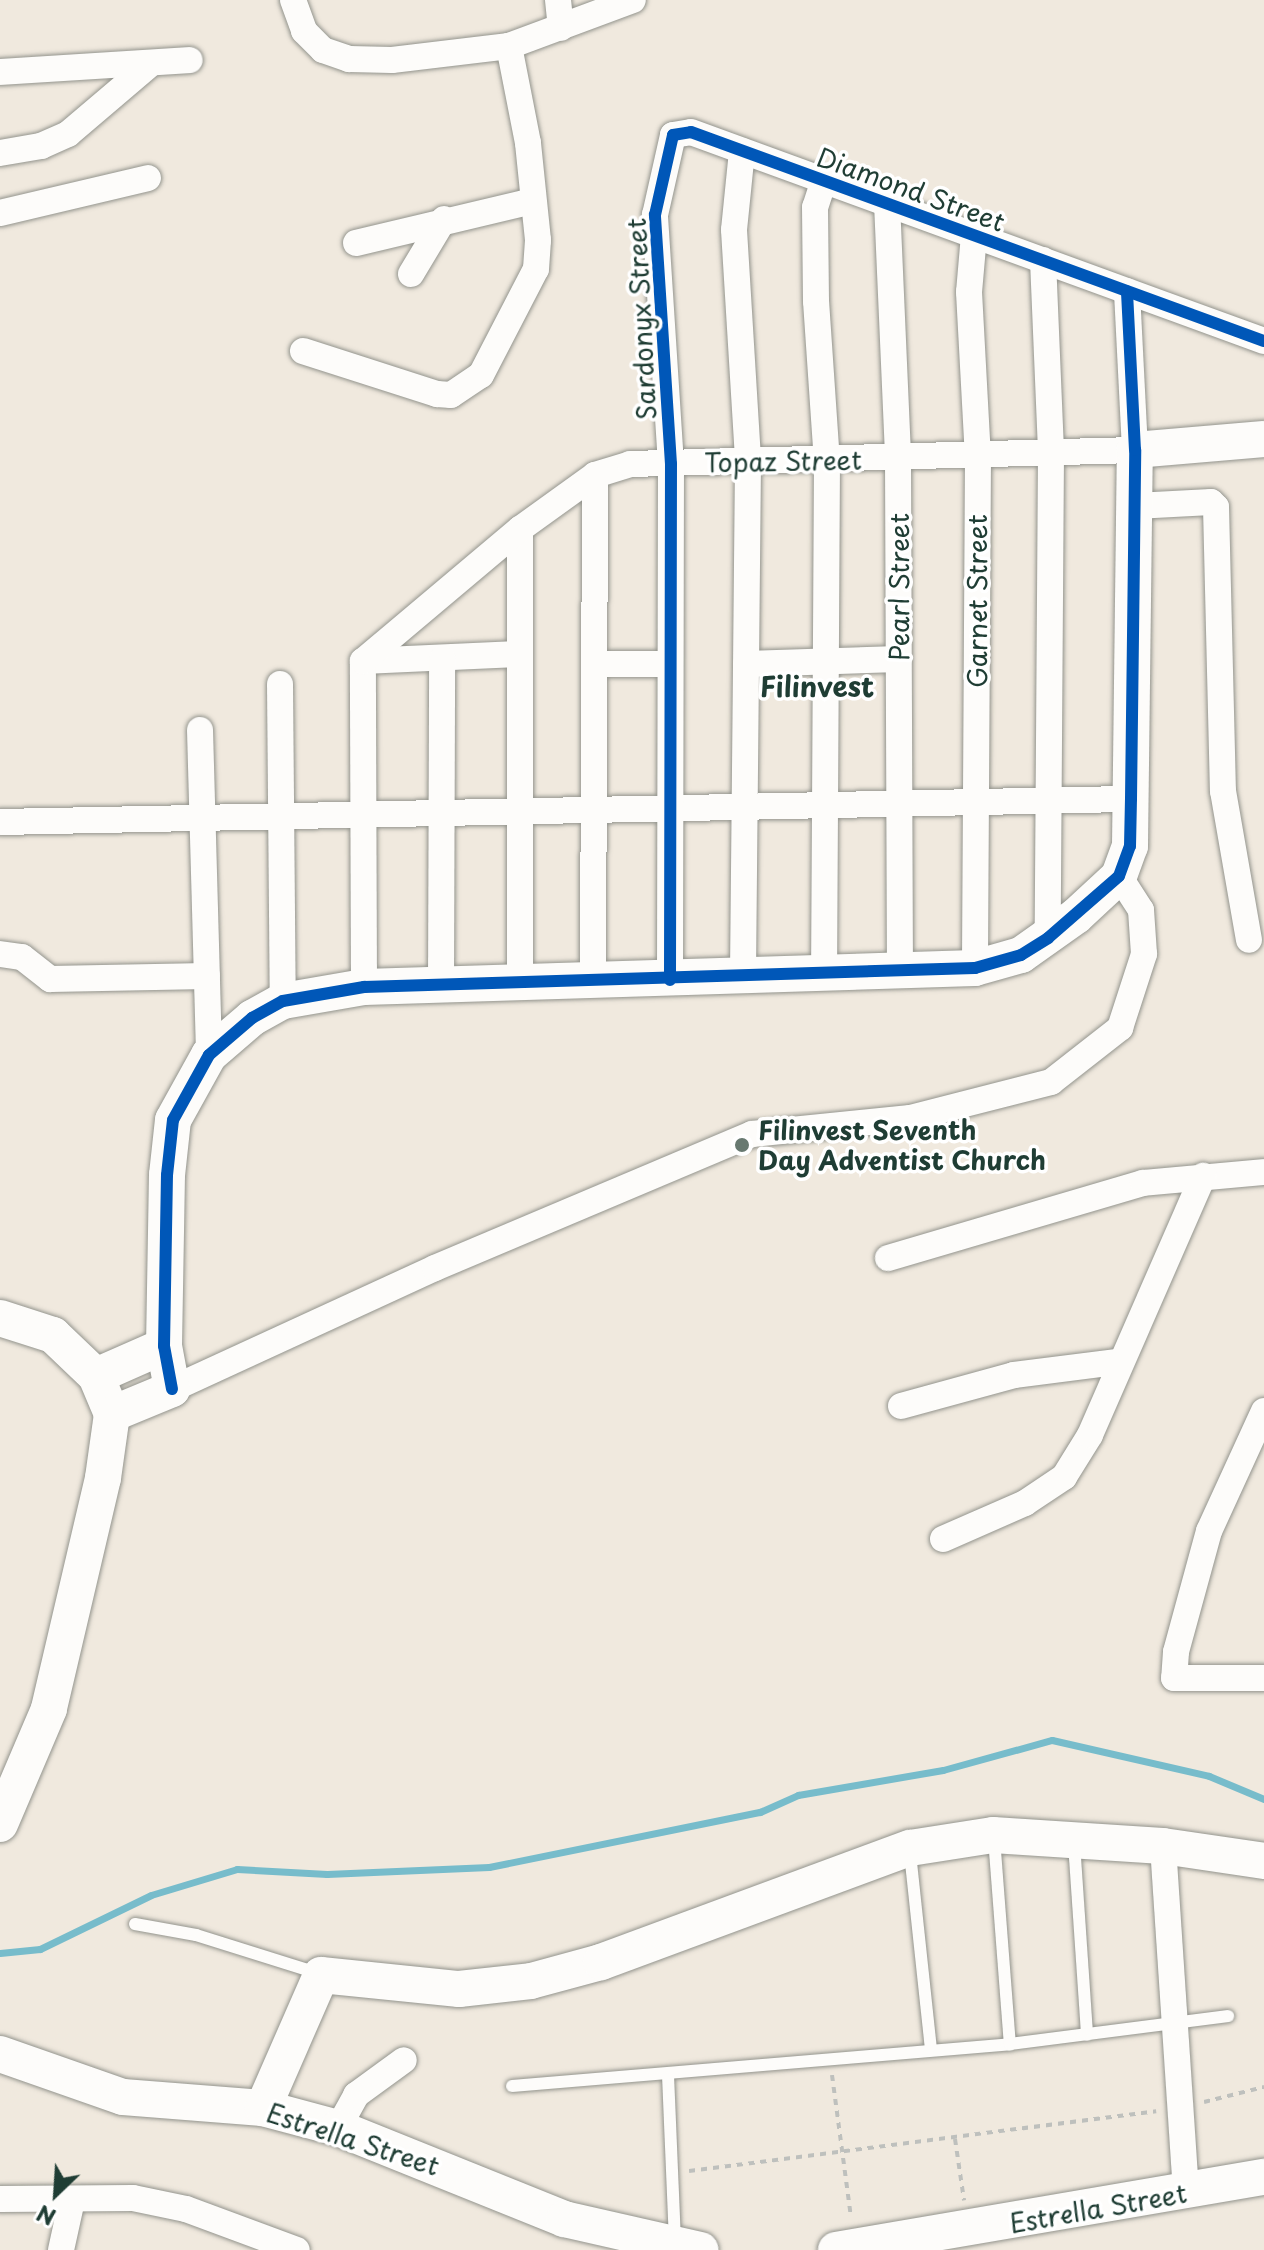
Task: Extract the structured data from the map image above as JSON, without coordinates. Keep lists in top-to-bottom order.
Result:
{
  "streets": {
    "street": [
      "Diamond Street",
      "Sardonyx Street",
      "Topaz Street",
      "Pearl Street",
      "Garnet Street",
      "Estrella Street"
    ]
  },
  "crossings": [
    ["Diamond Street", "Sardonyx Street"],
    ["Diamond Street", "Pearl Street"],
    ["Diamond Street", "Garnet Street"],
    ["Sardonyx Street", "Topaz Street"],
    ["Topaz Street", "Pearl Street"],
    ["Topaz Street", "Garnet Street"]
  ],
  "districts": ["Filinvest"],
  "places": ["Filinvest Seventh Day Adventist Church"],
  "north": "bottom left"
}
